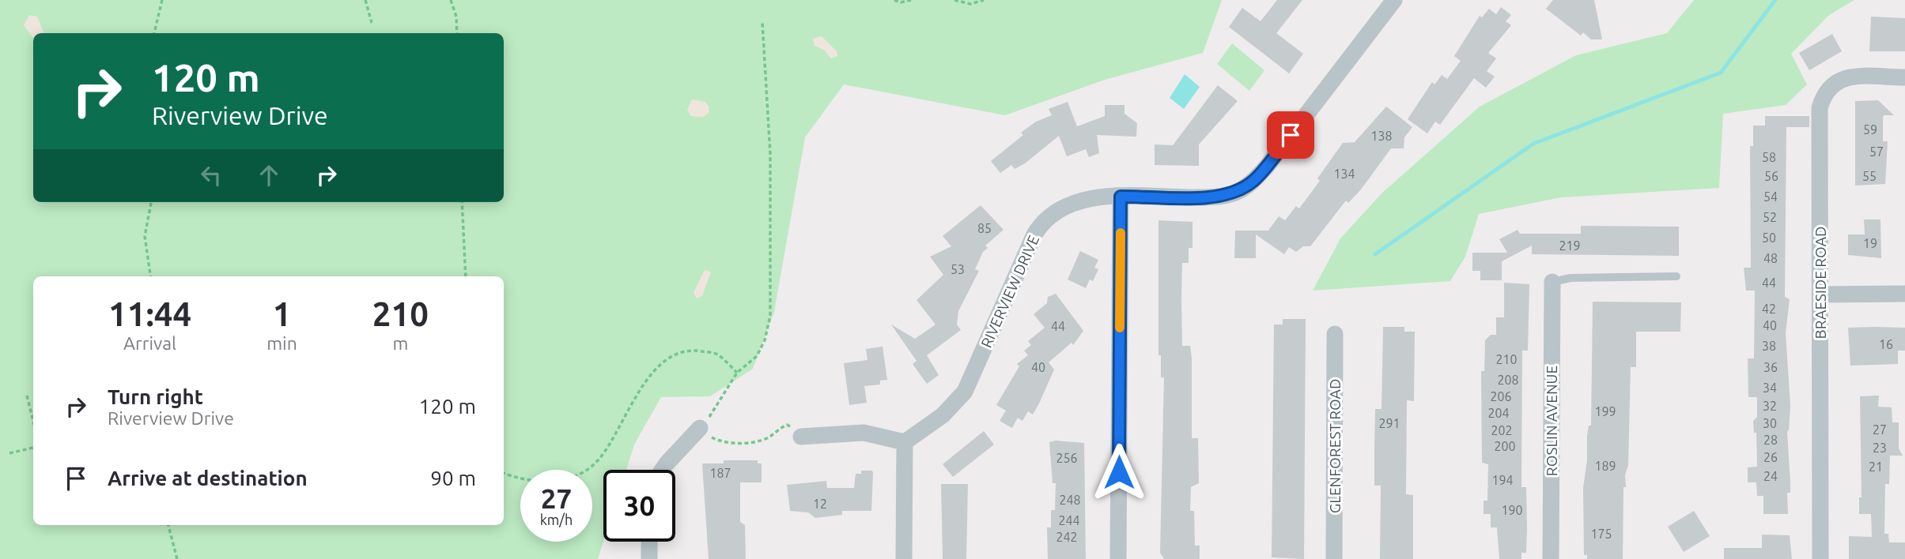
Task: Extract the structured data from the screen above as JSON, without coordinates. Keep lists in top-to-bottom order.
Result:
{
  "streets": {
    "street": [
      "BRAESIDE ROAD",
      "RIVERVIEW DRIVE",
      "ROSLIN AVENUE",
      "GLENFOREST ROAD"
    ]
  },
  "house_numbers": [
    "59",
    "138",
    "57",
    "58",
    "134",
    "56",
    "55",
    "54",
    "52",
    "85",
    "50",
    "19",
    "219",
    "48",
    "53",
    "44",
    "42",
    "40",
    "44",
    "16",
    "38",
    "210",
    "40",
    "36",
    "208",
    "34",
    "206",
    "32",
    "199",
    "204",
    "291",
    "30",
    "27",
    "202",
    "28",
    "200",
    "23",
    "26",
    "256",
    "189",
    "21",
    "187",
    "24",
    "194",
    "248",
    "12",
    "190",
    "244",
    "175",
    "242"
  ],
  "page": {
    "turn": ["120 m", "Riverview Drive"],
    "eta": [
      "11:44",
      "Arrival",
      "1",
      "min",
      "210",
      "m"
    ],
    "list": [
      {
        "name": "Turn right",
        "note": "Riverview Drive",
        "value": "120 m"
      },
      {
        "name": "Arrive at destination",
        "value": "90 m"
      }
    ],
    "speed": "27 km/h",
    "limit": "30"
  }
}
